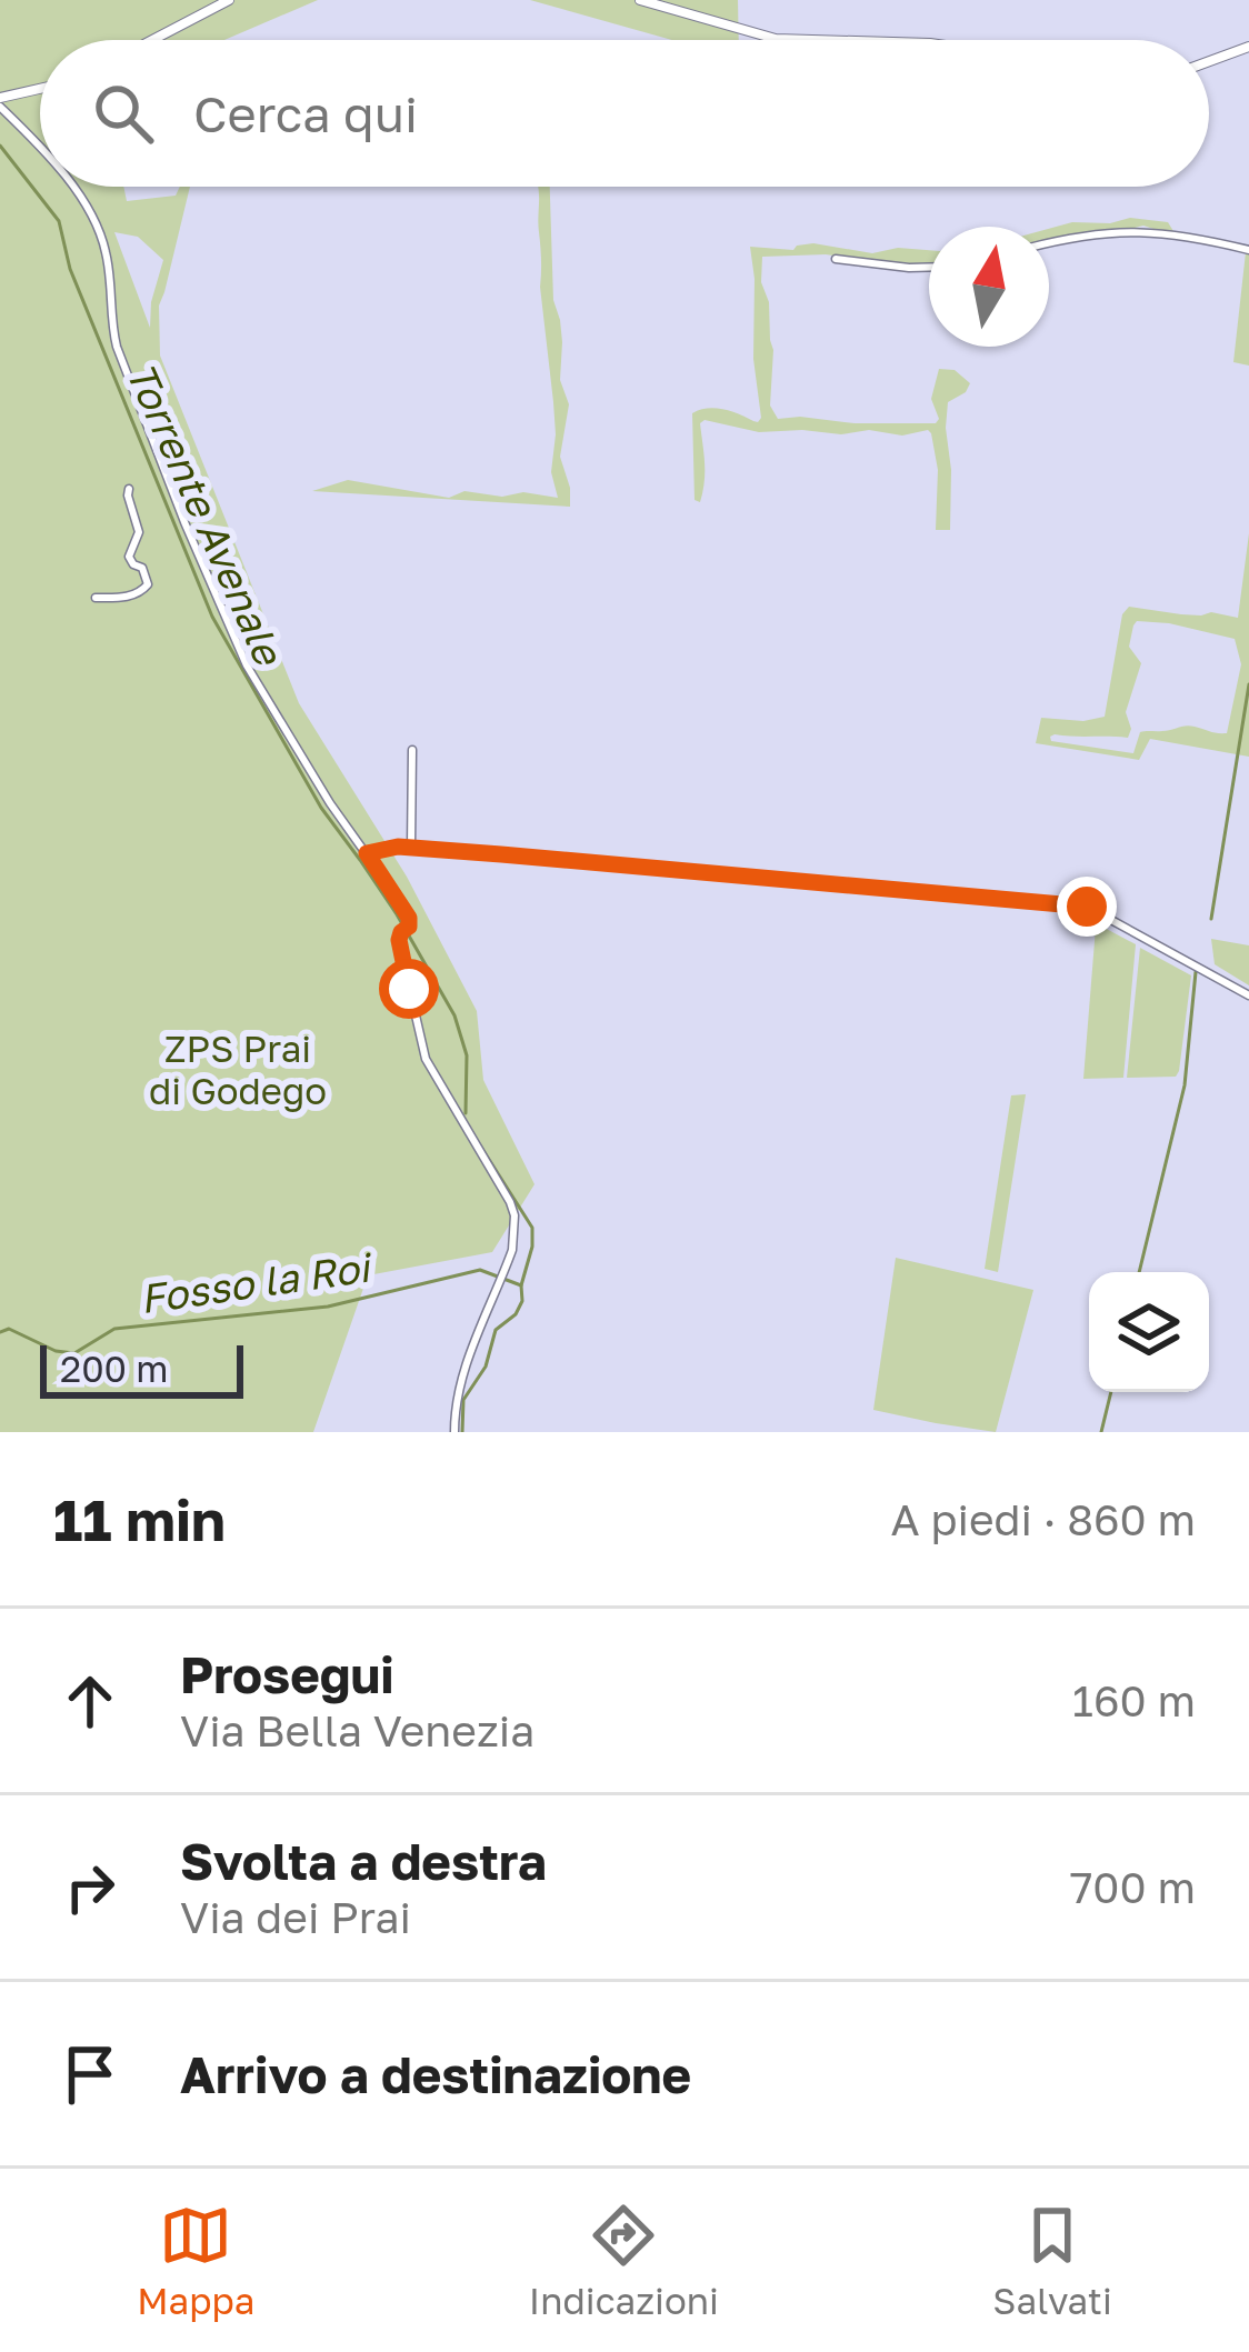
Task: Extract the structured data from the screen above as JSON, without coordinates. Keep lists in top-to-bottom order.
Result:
{
  "water": ["Torrente Avenale", "Fosso la Roi"],
  "parks": ["ZPS Prai di Godego"],
  "scale_bar": "200 m",
  "north": "top",
  "page": {
    "search": "Cerca qui",
    "scale": "200 m",
    "heading": ["11 min", "A piedi · 860 m"],
    "list": [
      ["Prosegui", "Via Bella Venezia", "160 m"],
      ["Svolta a destra", "Via dei Prai", "700 m"],
      "Arrivo a destinazione"
    ],
    "nav": ["Mappa", "Indicazioni", "Salvati"]
  }
}
